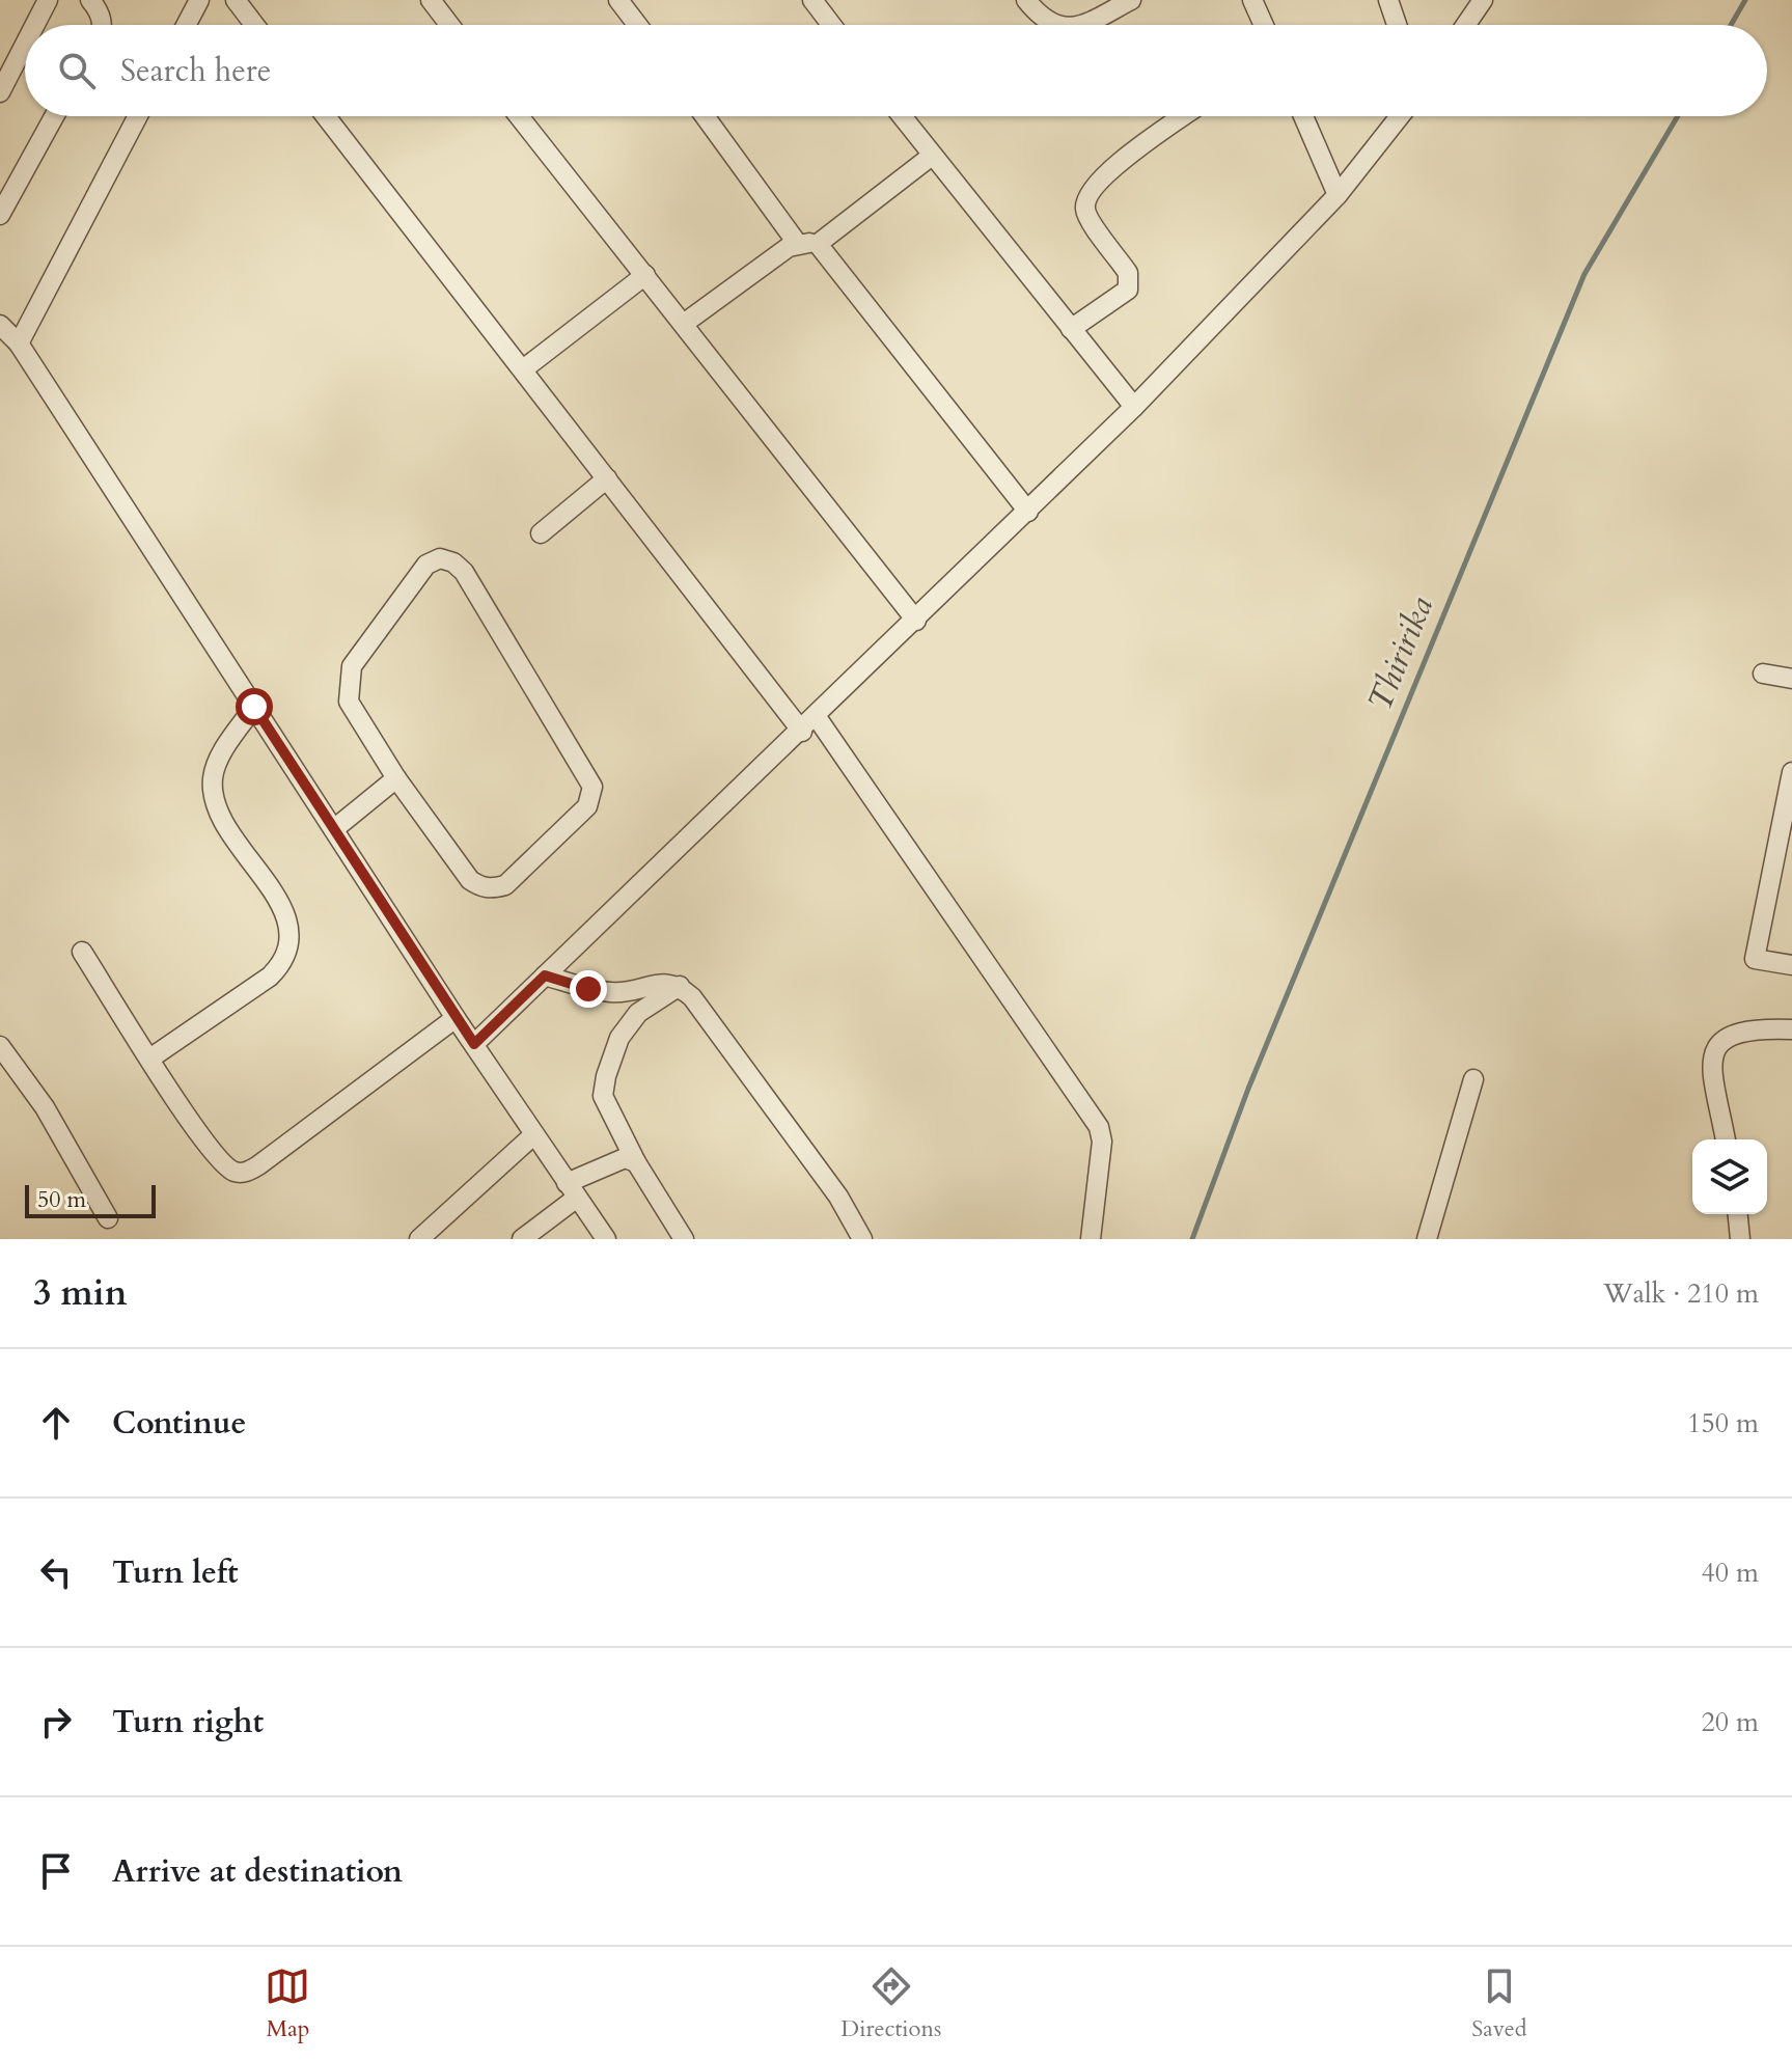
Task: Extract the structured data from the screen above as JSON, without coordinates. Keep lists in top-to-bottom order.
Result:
{
  "water": ["Thiririka"],
  "scale_bar": "50 m",
  "page": {
    "search": "Search here",
    "scale": "50 m",
    "heading": ["3 min", "Walk · 210 m"],
    "list": [
      ["Continue", "150 m"],
      ["Turn left", "40 m"],
      ["Turn right", "20 m"],
      "Arrive at destination"
    ],
    "nav": ["Map", "Directions", "Saved"]
  }
}
